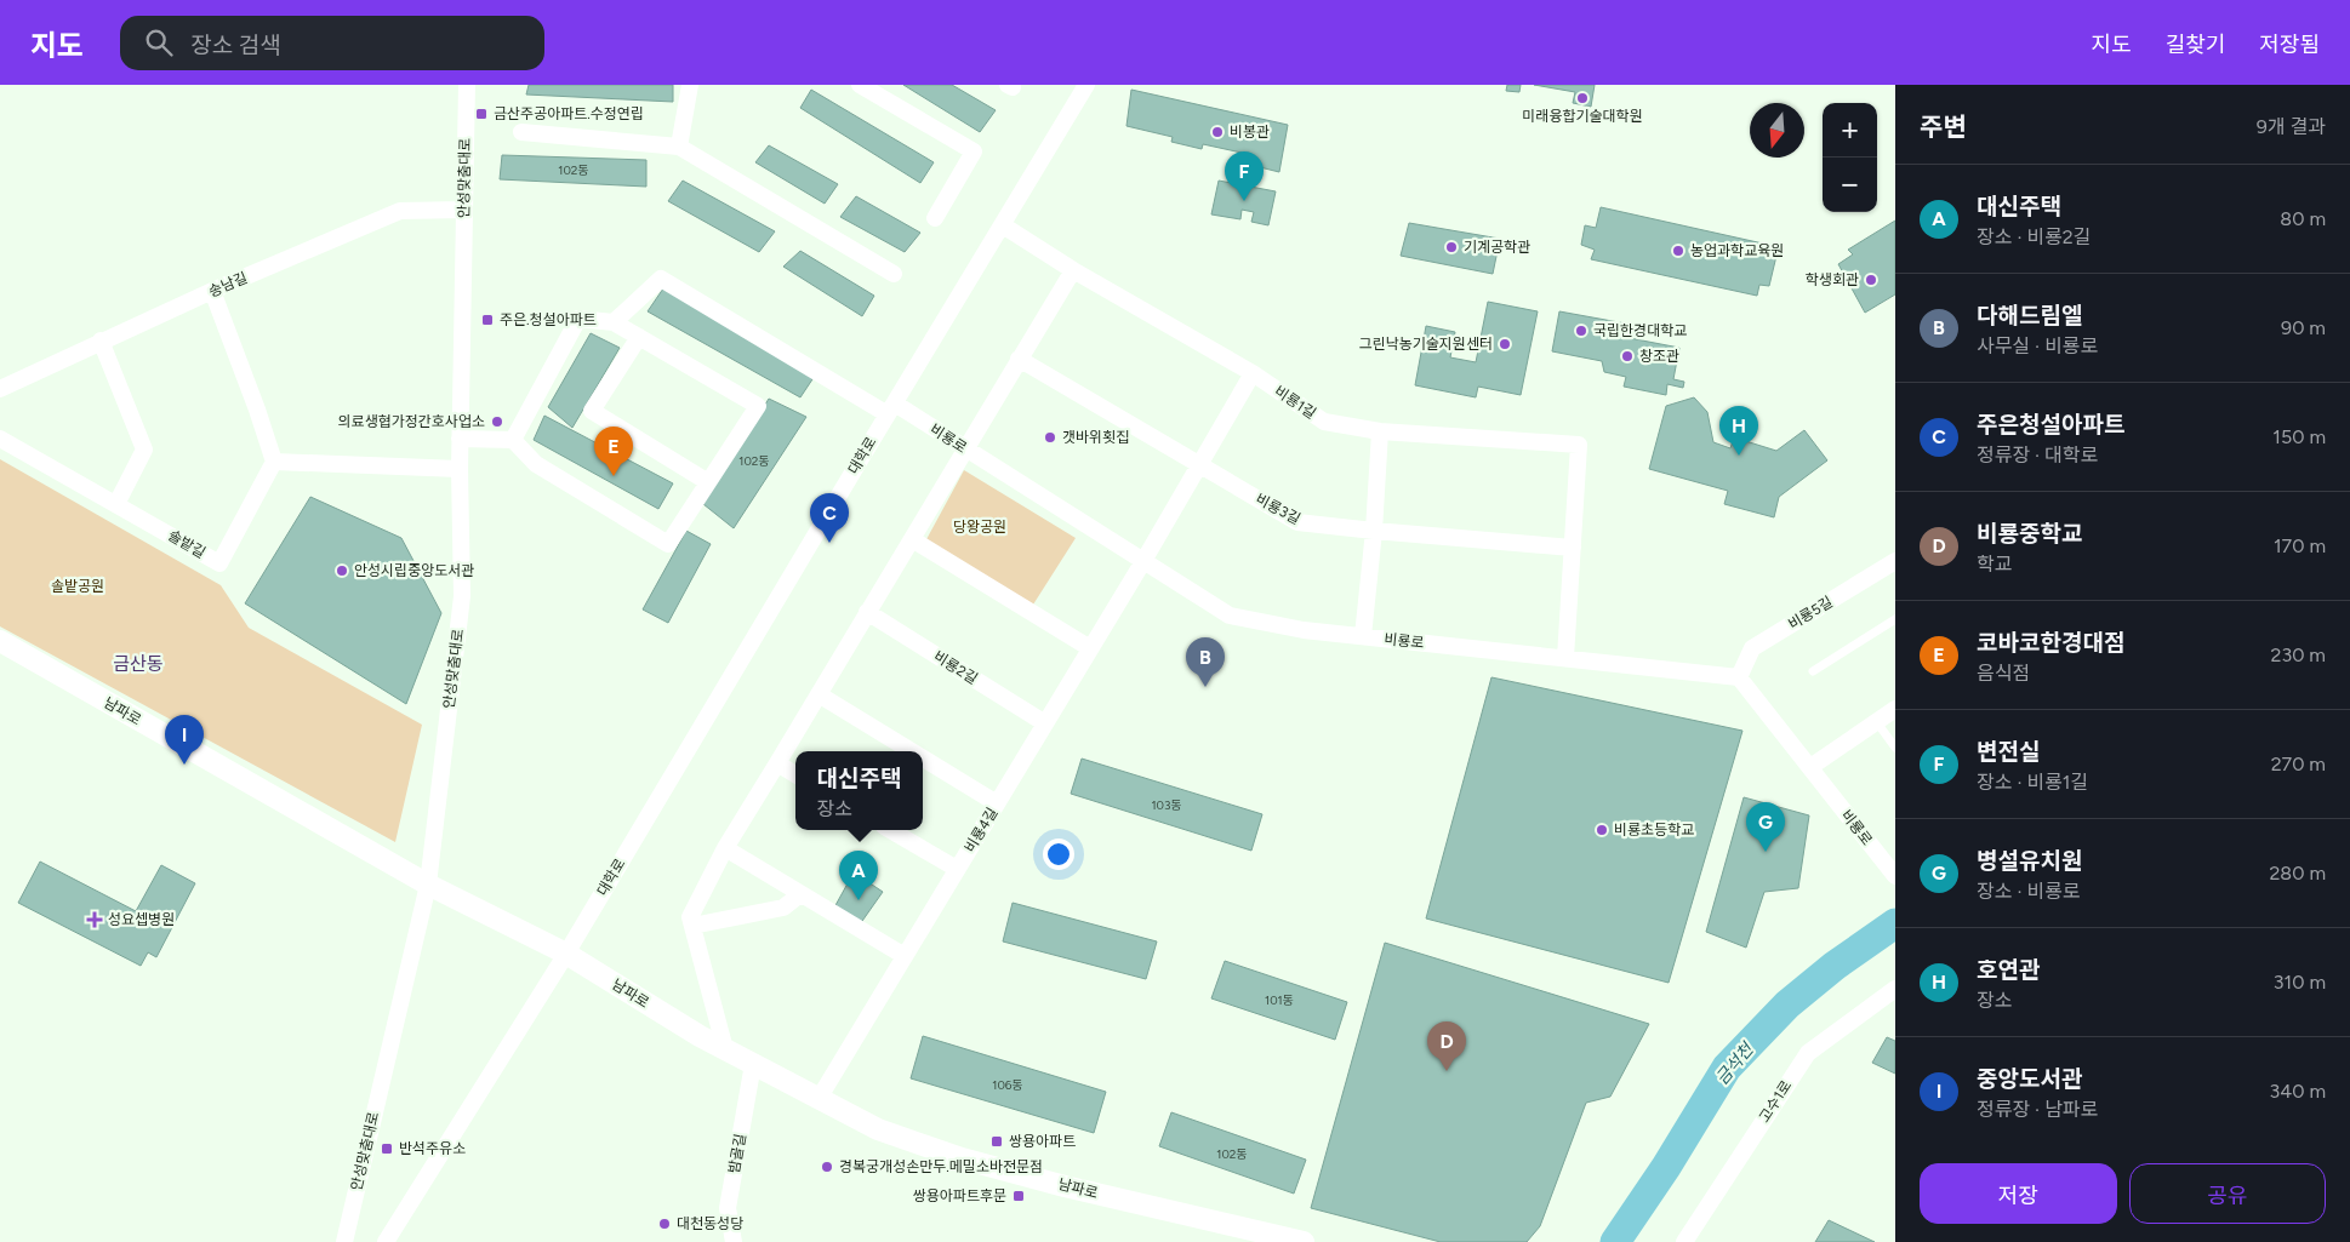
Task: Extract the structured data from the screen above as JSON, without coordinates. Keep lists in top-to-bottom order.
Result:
{
  "streets": {
    "street": [
      "안성맞춤대로",
      "송남길",
      "비룡1길",
      "비룡로",
      "대학로",
      "비룡3길",
      "솔밭길",
      "비룡5길",
      "비룡2길",
      "남파로",
      "비룡4길",
      "고수1로",
      "밤골길"
    ]
  },
  "crossings": [
    ["안성맞춤대로", "송남길"],
    ["안성맞춤대로", "남파로"],
    ["비룡1길", "비룡로"],
    ["비룡1길", "대학로"],
    ["비룡1길", "비룡3길"],
    ["비룡1길", "비룡4길"],
    ["비룡로", "대학로"],
    ["비룡로", "비룡5길"],
    ["비룡로", "비룡4길"],
    ["대학로", "남파로"],
    ["비룡3길", "비룡4길"],
    ["비룡2길", "비룡4길"],
    ["남파로", "비룡4길"],
    ["남파로", "밤골길"]
  ],
  "districts": ["금산동"],
  "water": ["금석천"],
  "parks": ["당왕공원", "솔밭공원"],
  "places": {
    "other": [
      "미래융합기술대학원",
      "비봉관",
      "기계공학관",
      "농업과학교육원",
      "학생회관",
      "국립한경대학교",
      "그린낙농기술지원센터",
      "창조관",
      "의료생협가정간호사업소",
      "갯바위횟집",
      "안성시립중앙도서관",
      "비룡초등학교",
      "경복궁개성손만두.메밀소바전문점",
      "대천동성당"
    ],
    "transit": [
      "금산주공아파트.수정연립",
      "주은.청설아파트",
      "쌍용아파트",
      "반석주유소",
      "쌍용아파트후문"
    ],
    "health": ["성요셉병원"]
  },
  "house_numbers": [
    "102동",
    "102동",
    "103동",
    "101동",
    "106동",
    "102동"
  ],
  "north": "bottom",
  "page": {
    "header": "지도",
    "search": "장소 검색",
    "nav": ["지도", "길찾기", "저장됨"],
    "heading": ["주변", "9개 결과"],
    "map_buttons": ["+", "−"],
    "pins": [
      "F",
      "H",
      "E",
      "C",
      "B",
      "I",
      "G",
      "A",
      "D"
    ],
    "list": [
      {
        "mark": "A",
        "name": "대신주택",
        "note": "장소 · 비룡2길",
        "value": "80 m"
      },
      {
        "mark": "B",
        "name": "다해드림엘",
        "note": "사무실 · 비룡로",
        "value": "90 m"
      },
      {
        "mark": "C",
        "name": "주은청설아파트",
        "note": "정류장 · 대학로",
        "value": "150 m"
      },
      {
        "mark": "D",
        "name": "비룡중학교",
        "note": "학교",
        "value": "170 m"
      },
      {
        "mark": "E",
        "name": "코바코한경대점",
        "note": "음식점",
        "value": "230 m"
      },
      {
        "mark": "F",
        "name": "변전실",
        "note": "장소 · 비룡1길",
        "value": "270 m"
      },
      {
        "mark": "G",
        "name": "병설유치원",
        "note": "장소 · 비룡로",
        "value": "280 m"
      },
      {
        "mark": "H",
        "name": "호연관",
        "note": "장소",
        "value": "310 m"
      },
      {
        "mark": "I",
        "name": "중앙도서관",
        "note": "정류장 · 남파로",
        "value": "340 m"
      }
    ],
    "popup": ["대신주택", "장소"],
    "buttons": ["저장", "공유"]
  }
}
